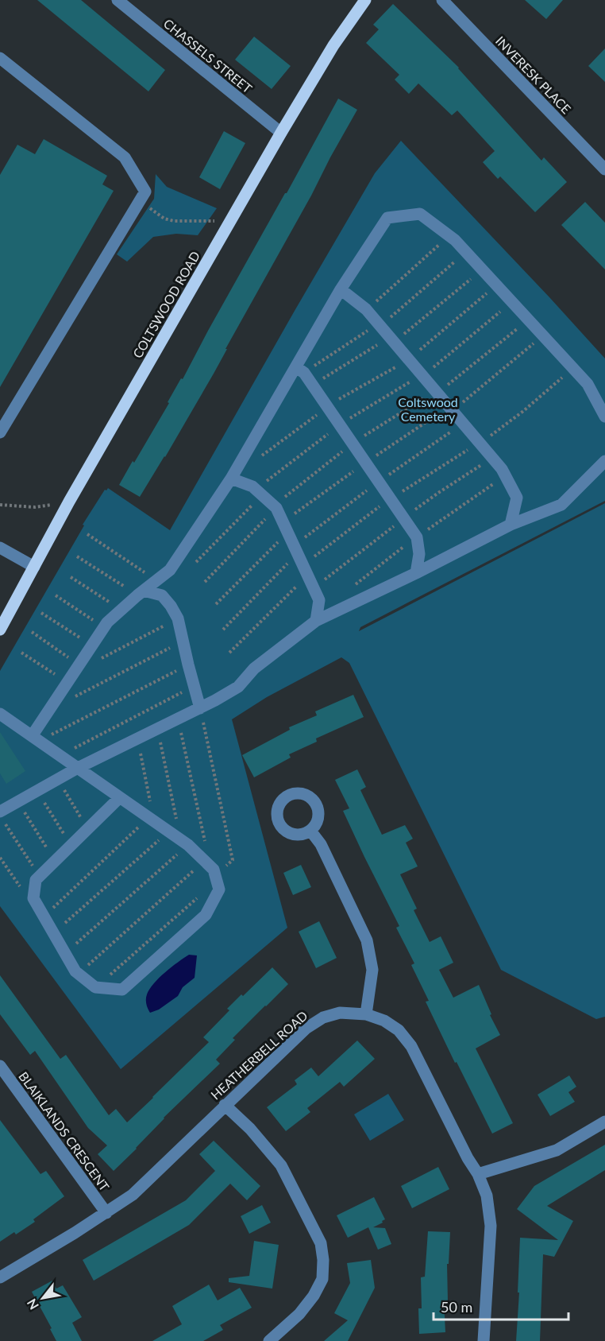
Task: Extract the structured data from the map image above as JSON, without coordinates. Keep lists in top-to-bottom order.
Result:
{
  "streets": {
    "main road": ["COLTSWOOD ROAD"],
    "street": [
      "CHASSELS STREET",
      "INVERESK PLACE",
      "HEATHERBELL ROAD",
      "BLAIKLANDS CRESCENT"
    ]
  },
  "crossings": [
    ["CHASSELS STREET", "COLTSWOOD ROAD"],
    ["HEATHERBELL ROAD", "BLAIKLANDS CRESCENT"]
  ],
  "parks": ["Coltswood Cemetery"],
  "scale_bar": "50 m",
  "north": "bottom left"
}
